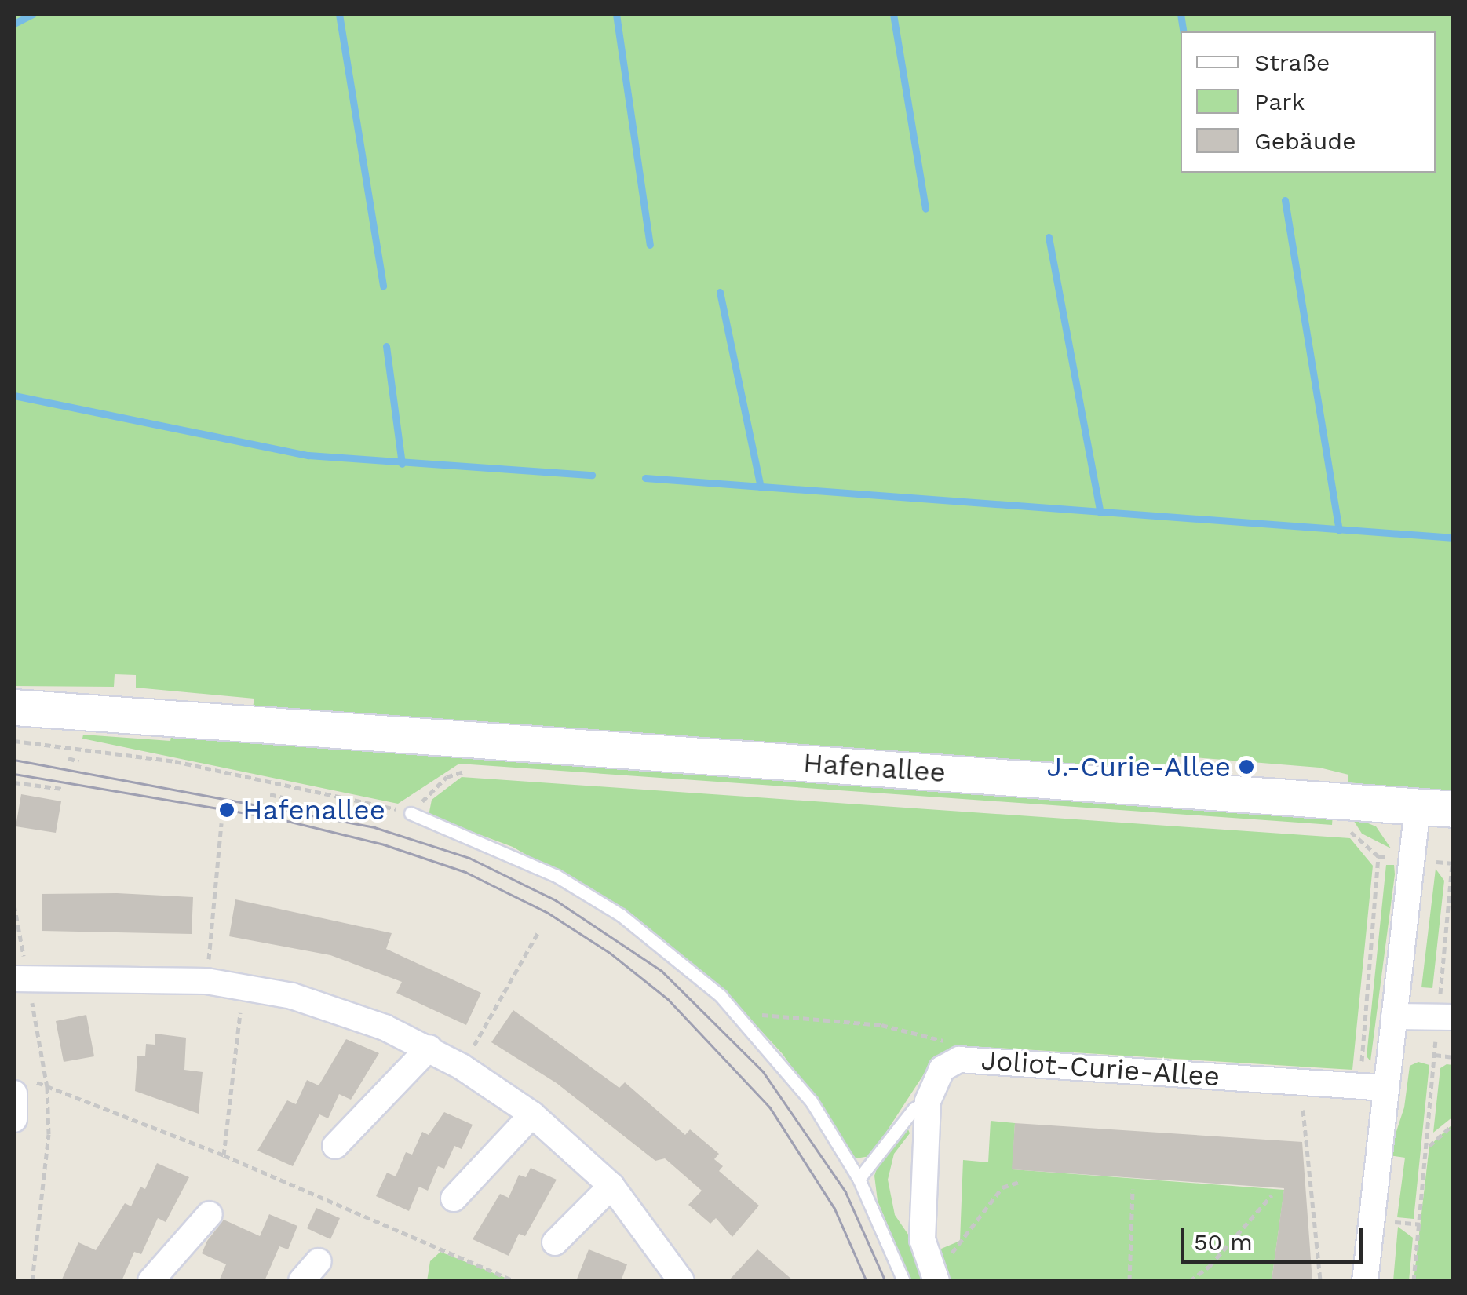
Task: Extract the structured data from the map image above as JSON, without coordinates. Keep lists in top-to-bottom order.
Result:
{
  "streets": {
    "street": ["Hafenallee", "Joliot-Curie-Allee"]
  },
  "places": ["J.-Curie-Allee", "Hafenallee"],
  "legend": ["Straße", "Park", "Gebäude"],
  "scale_bar": "50 m"
}
